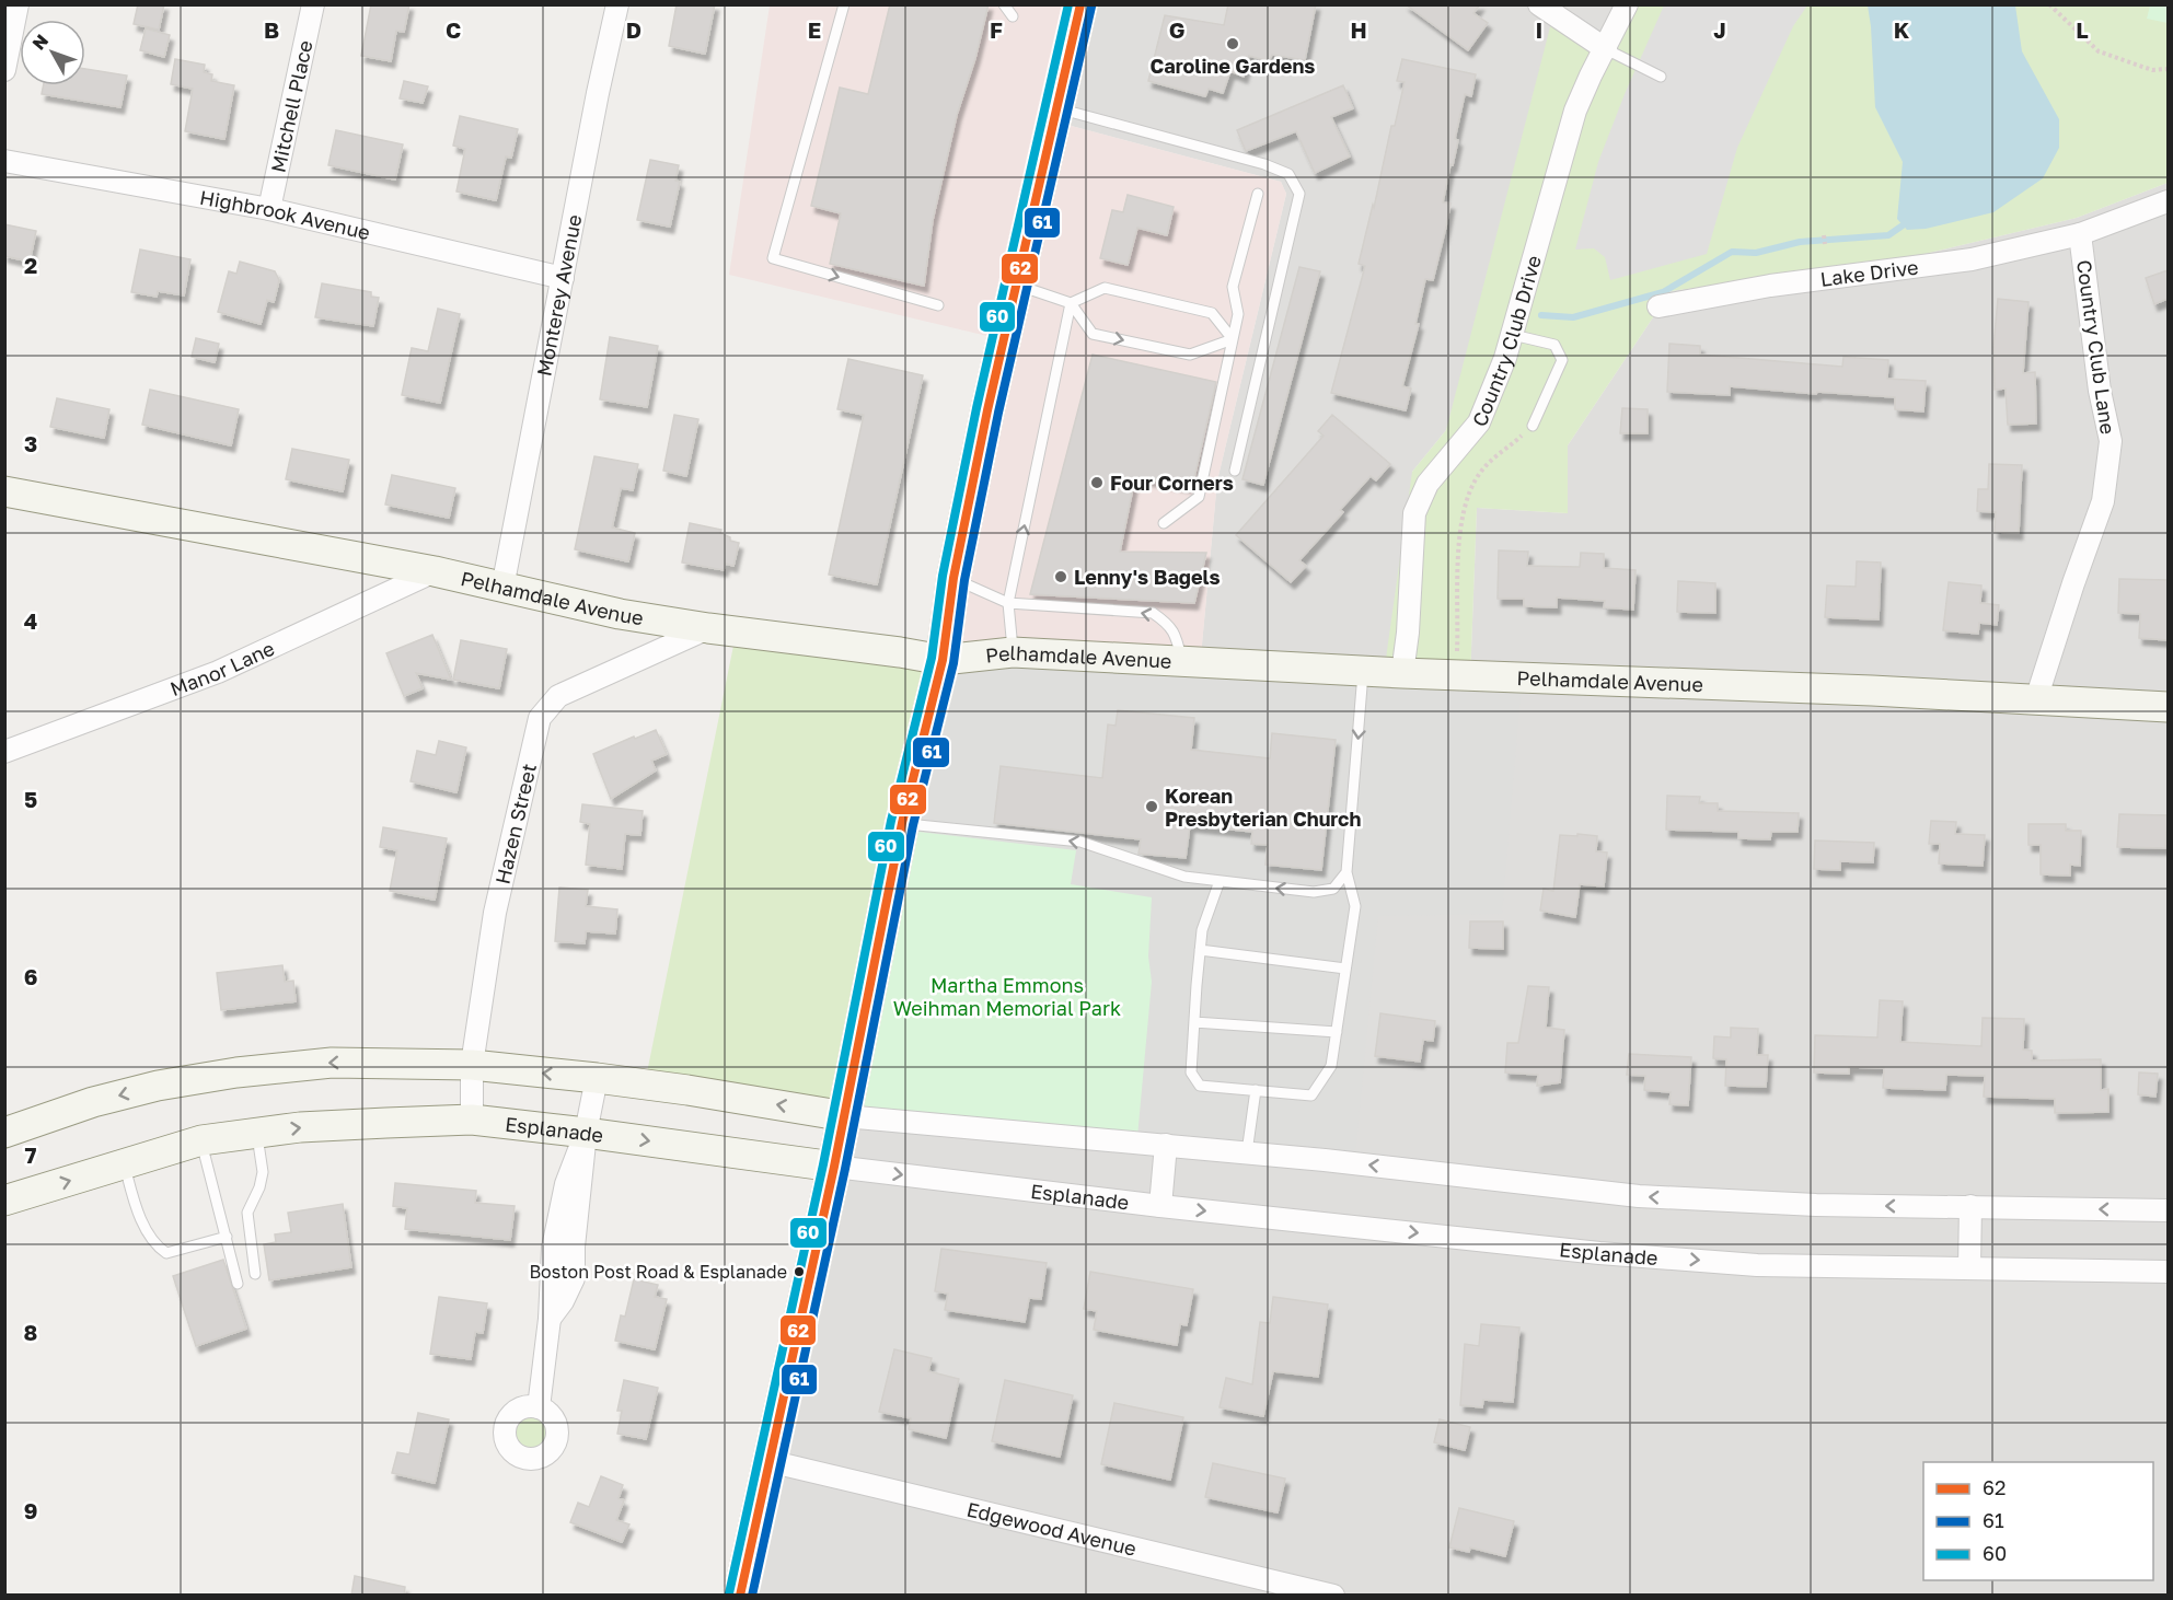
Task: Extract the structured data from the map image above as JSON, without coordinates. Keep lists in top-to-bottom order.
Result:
{
  "streets": {
    "street": [
      "Mitchell Place",
      "Highbrook Avenue",
      "Lake Drive",
      "Monterey Avenue",
      "Country Club Drive",
      "Country Club Lane",
      "Pelhamdale Avenue",
      "Manor Lane",
      "Hazen Street",
      "Esplanade",
      "Edgewood Avenue"
    ]
  },
  "crossings": [
    ["Mitchell Place", "Highbrook Avenue"],
    ["Highbrook Avenue", "Monterey Avenue"],
    ["Lake Drive", "Country Club Lane"],
    ["Monterey Avenue", "Pelhamdale Avenue"],
    ["Country Club Drive", "Pelhamdale Avenue"],
    ["Country Club Lane", "Pelhamdale Avenue"],
    ["Pelhamdale Avenue", "Manor Lane"],
    ["Pelhamdale Avenue", "Hazen Street"],
    ["Hazen Street", "Esplanade"]
  ],
  "parks": ["Martha Emmons Weihman Memorial Park"],
  "places": [
    "Caroline Gardens",
    "Four Corners",
    "Lenny's Bagels",
    "Korean Presbyterian Church",
    "Boston Post Road & Esplanade"
  ],
  "lines": ["transit line 62", "transit line 60", "transit line 61"],
  "legend": ["62", "61", "60"],
  "north": "top left",
  "grid": {
    "columns": [
      "B",
      "C",
      "D",
      "E",
      "F",
      "G",
      "H",
      "I",
      "J",
      "K",
      "L"
    ],
    "rows": [
      "2",
      "3",
      "4",
      "5",
      "6",
      "7",
      "8",
      "9"
    ]
  }
}
